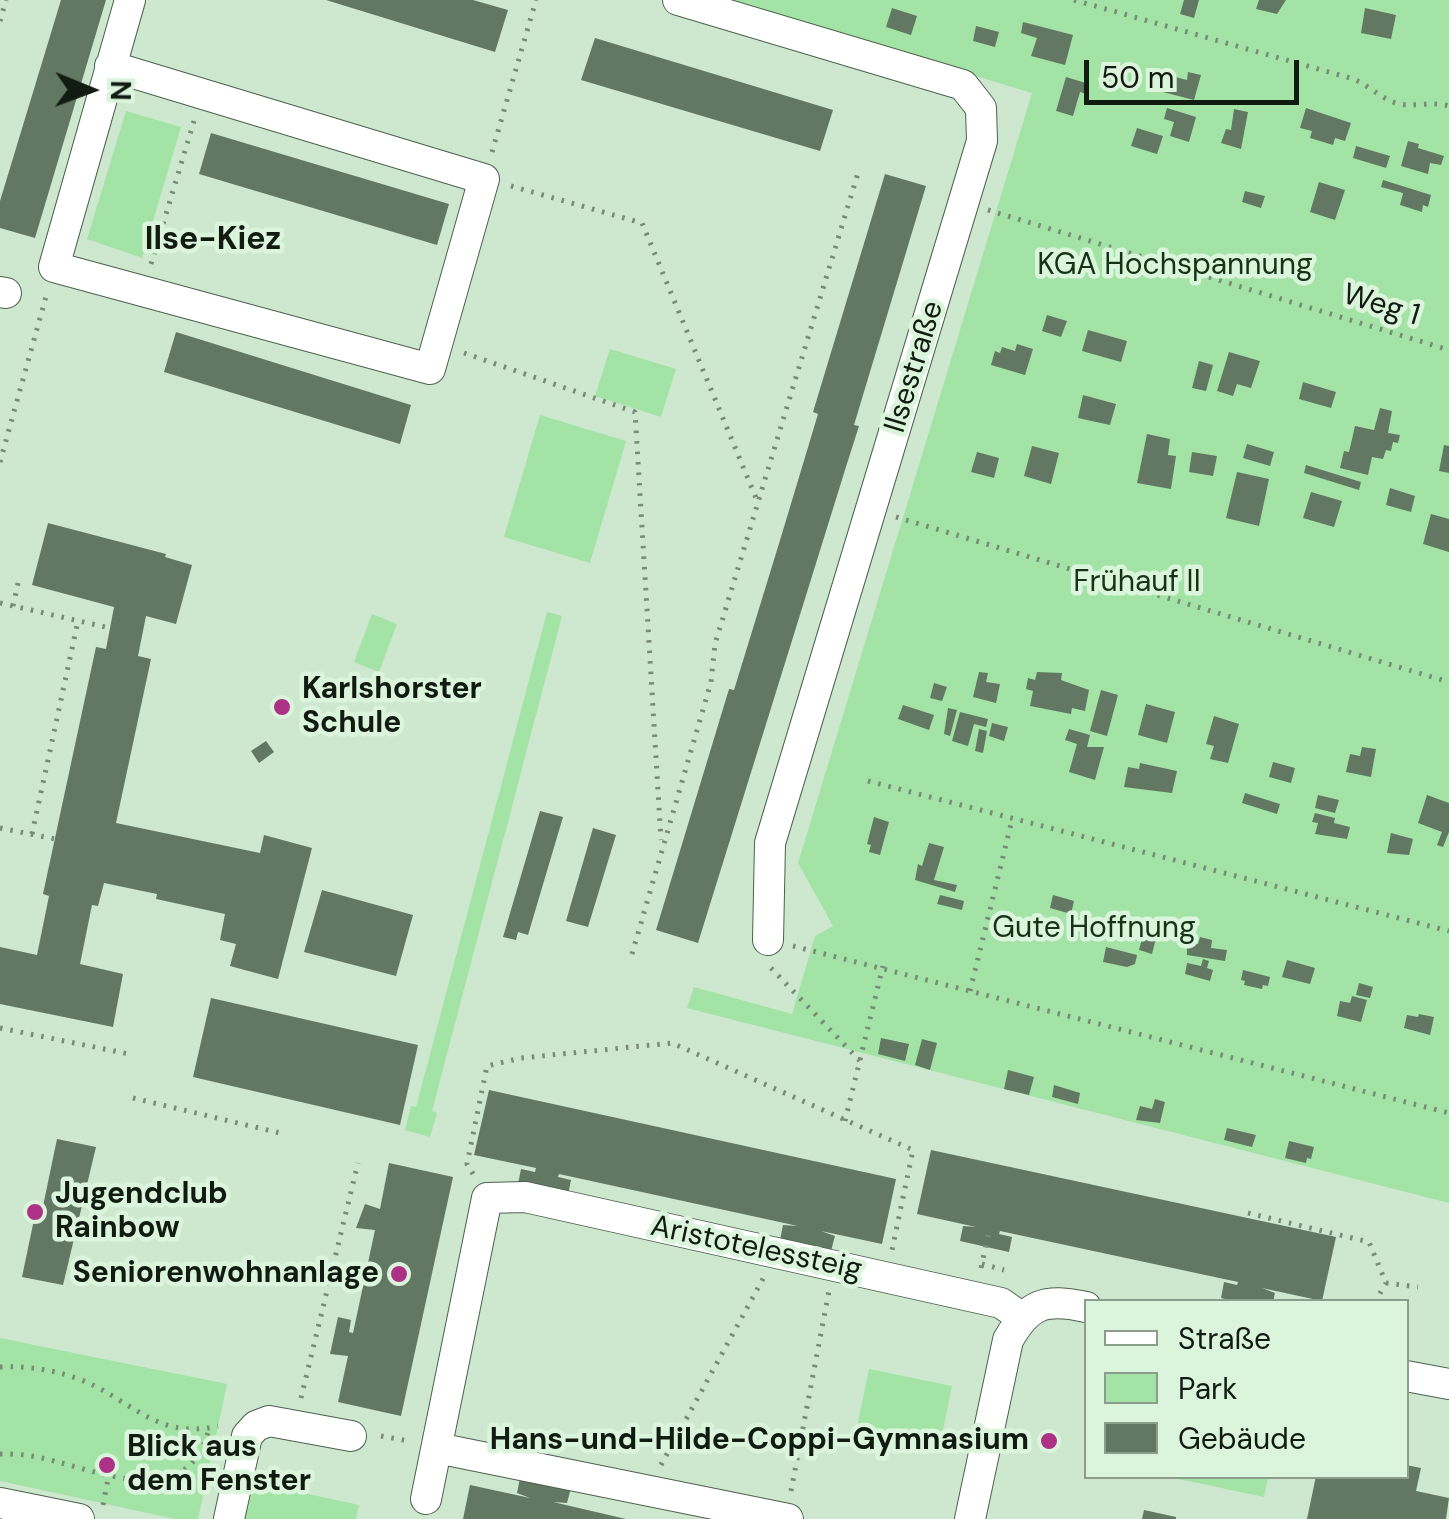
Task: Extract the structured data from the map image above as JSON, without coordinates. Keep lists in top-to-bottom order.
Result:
{
  "streets": {
    "street": ["Ilsestraße", "Aristotelessteig"],
    "path": ["Weg 1"]
  },
  "districts": ["Ilse-Kiez"],
  "parks": ["KGA Hochspannung", "Frühauf II", "Gute Hoffnung"],
  "places": [
    "Karlshorster Schule",
    "Jugendclub Rainbow",
    "Seniorenwohnanlage",
    "Hans-und-Hilde-Coppi-Gymnasium",
    "Blick aus dem Fenster"
  ],
  "legend": ["Straße", "Park", "Gebäude"],
  "scale_bar": "50 m",
  "north": "right"
}
